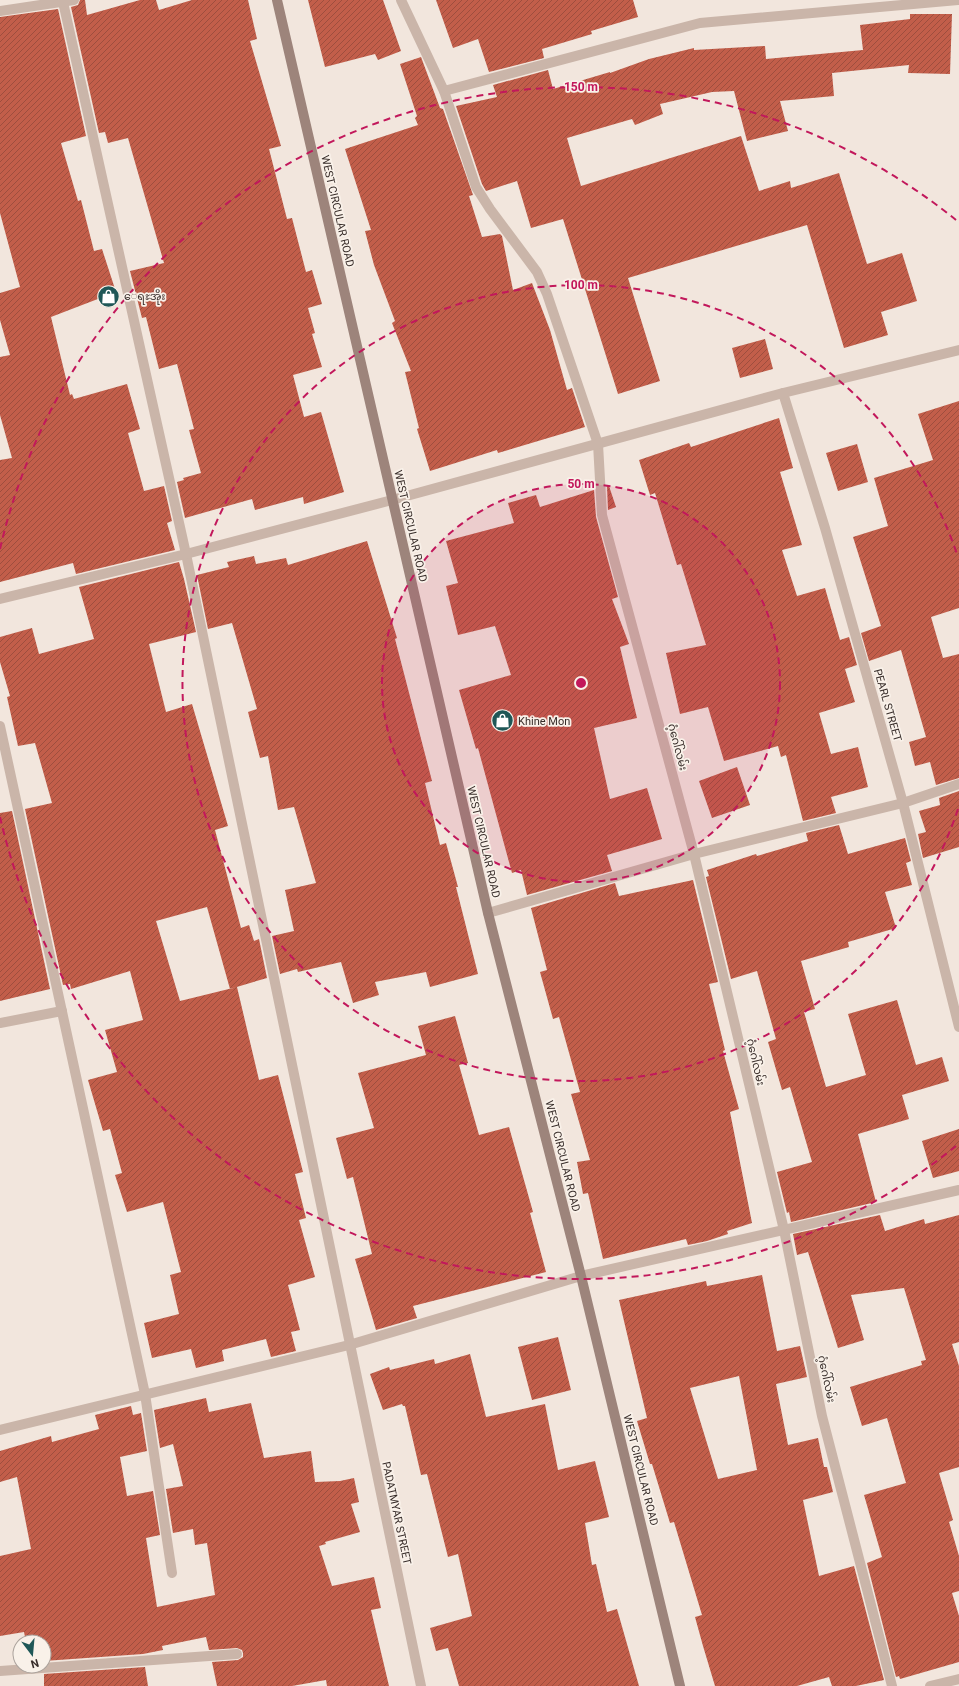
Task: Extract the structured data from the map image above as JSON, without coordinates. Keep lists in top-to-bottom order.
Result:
{
  "streets": {
    "street": [
      "WEST CIRCULAR ROAD",
      "PEARL STREET",
      "ဂံ့ဂေါ်လမ်း",
      "PADATMYAR STREET"
    ]
  },
  "places": {
    "shop": ["ေရႊအိုး", "Khine Mon"]
  },
  "north": "bottom",
  "rings": ["150 m", "100 m", "50 m"]
}
